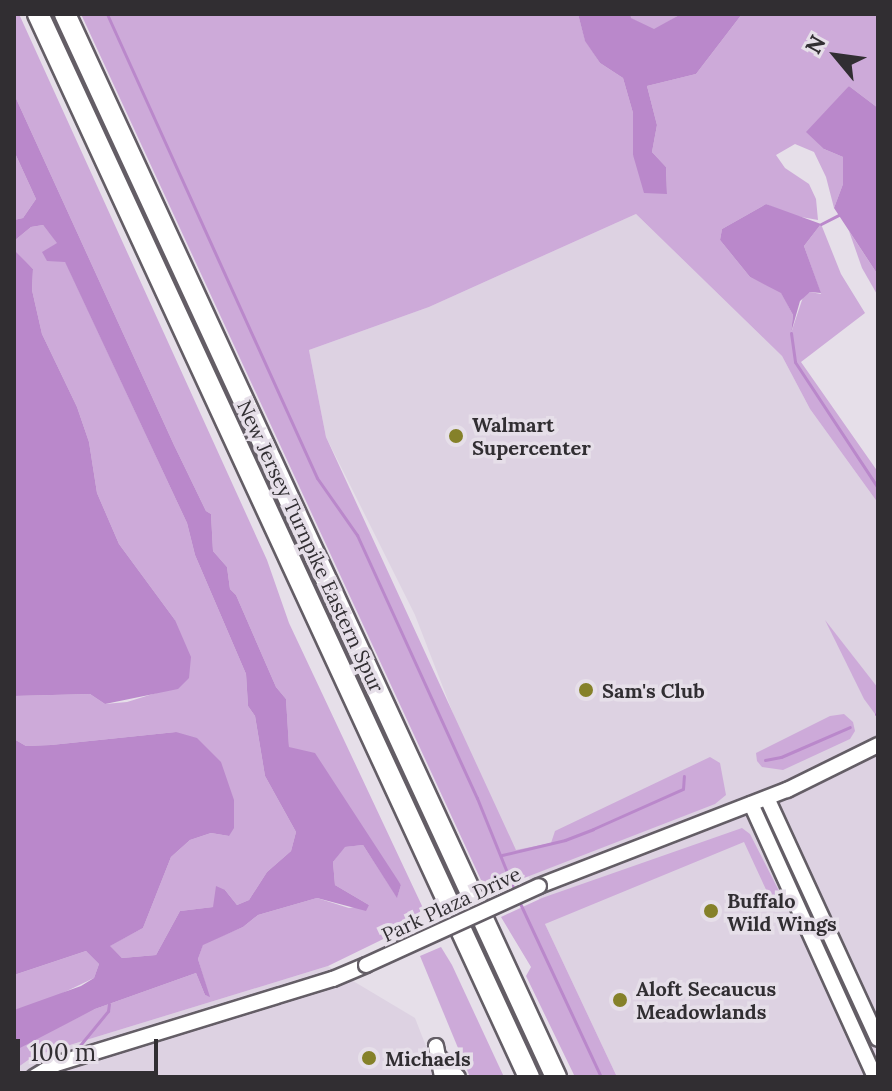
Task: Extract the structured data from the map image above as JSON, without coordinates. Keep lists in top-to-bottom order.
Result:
{
  "streets": {
    "highway": ["New Jersey Turnpike Eastern Spur"],
    "street": ["Park Plaza Drive"]
  },
  "places": [
    "Walmart Supercenter",
    "Sam's Club",
    "Buffalo Wild Wings",
    "Aloft Secaucus Meadowlands",
    "Michaels"
  ],
  "scale_bar": "100 m",
  "north": "top left"
}
